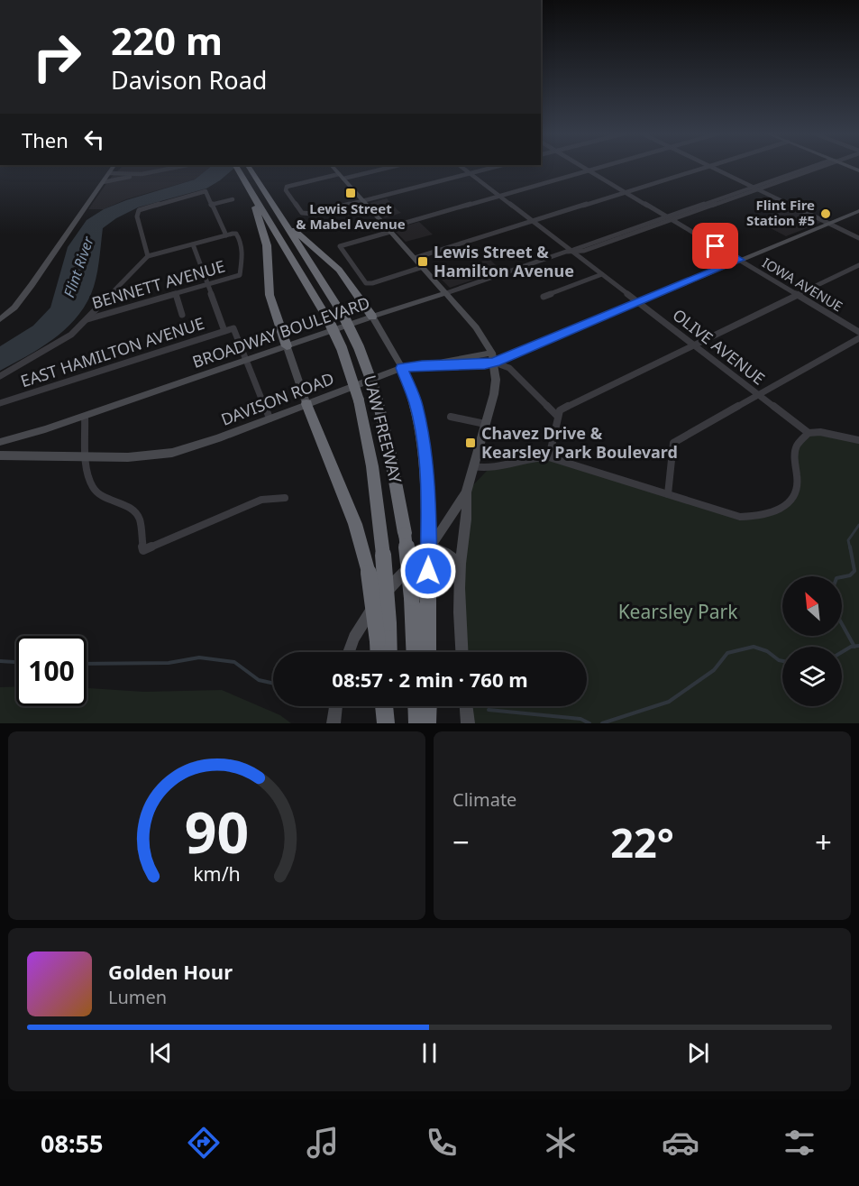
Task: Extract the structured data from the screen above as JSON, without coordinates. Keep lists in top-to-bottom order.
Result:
{
  "streets": {
    "highway": ["UAW FREEWAY"],
    "main road": ["BROADWAY BOULEVARD", "DAVISON ROAD"],
    "street": [
      "BENNETT AVENUE",
      "IOWA AVENUE",
      "OLIVE AVENUE",
      "EAST HAMILTON AVENUE"
    ]
  },
  "crossings": [
    ["IOWA AVENUE", "BROADWAY BOULEVARD"],
    ["IOWA AVENUE", "DAVISON ROAD"],
    ["BROADWAY BOULEVARD", "OLIVE AVENUE"],
    ["BROADWAY BOULEVARD", "EAST HAMILTON AVENUE"],
    ["OLIVE AVENUE", "DAVISON ROAD"]
  ],
  "water": ["Flint River"],
  "parks": ["Kearsley Park"],
  "places": {
    "transit": ["Lewis Street & Mabel Avenue", "Lewis Street & Hamilton Avenue", "Chavez Drive & Kearsley Park Boulevard"],
    "other": ["Flint Fire Station #5"]
  },
  "north": "top left",
  "page": {
    "turn": ["220 m", "Davison Road"],
    "then": "Then",
    "limit": "100",
    "trip": "08:57 · 2 min · 760 m",
    "tile": "Climate",
    "heat": ["−", "22°", "+"],
    "song": ["Golden Hour", "Lumen"],
    "tabs": "08:55",
    "gauge": ["90", "km/h"]
  }
}
